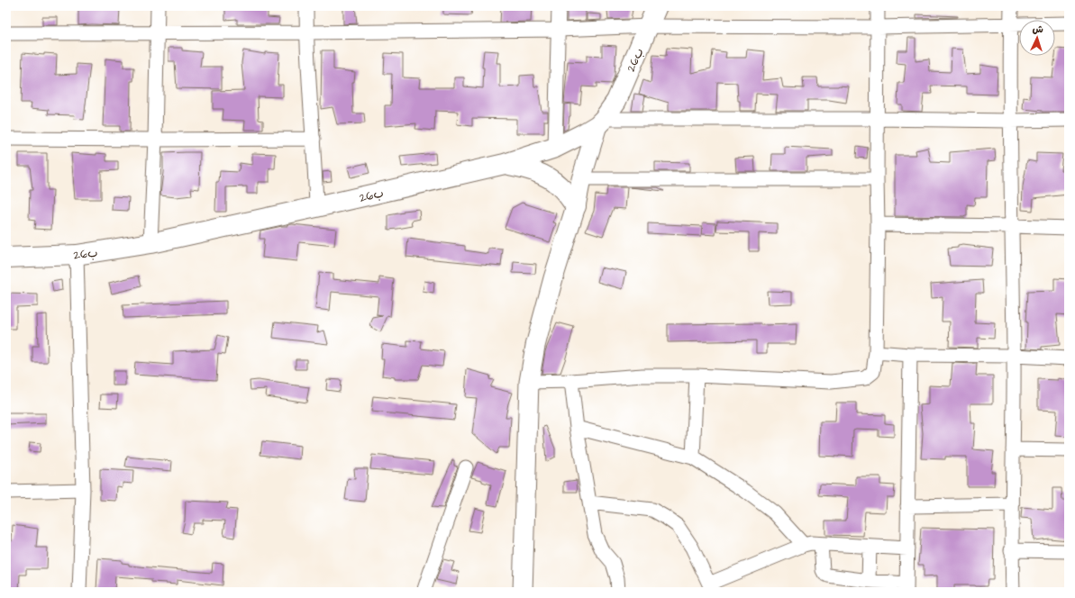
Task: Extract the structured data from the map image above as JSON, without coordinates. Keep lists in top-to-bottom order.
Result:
{
  "streets": {
    "highway": ["26ب"]
  },
  "north": "top"
}
